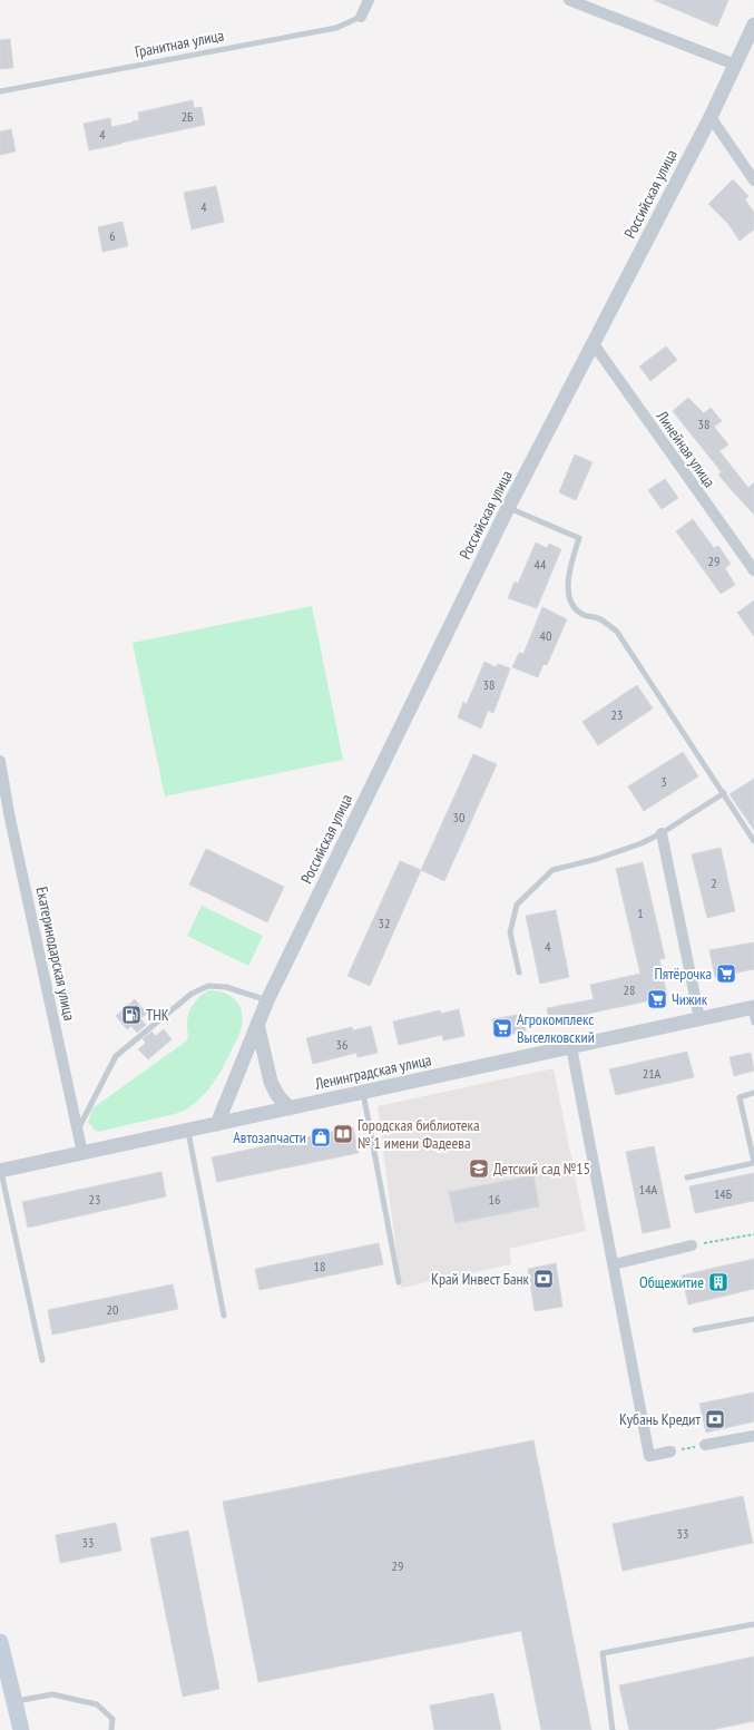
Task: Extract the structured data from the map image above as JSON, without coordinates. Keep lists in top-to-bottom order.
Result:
{
  "streets": {
    "street": [
      "Российская улица",
      "Линейная улица",
      "Екатеринодарская улица",
      "Ленинградская улица"
    ],
    "lane": ["Гранитная улица"]
  },
  "crossings": [
    ["Российская улица", "Линейная улица"],
    ["Российская улица", "Ленинградская улица"],
    ["Екатеринодарская улица", "Ленинградская улица"]
  ],
  "places": {
    "supermarket": ["Пятёрочка", "Чижик", "Агрокомплекс Выселковский"],
    "fuel station": ["ТНК"],
    "library": ["Городская библиотека № 1 имени Фадеева"],
    "shop": ["Автозапчасти"],
    "school or university": ["Детский сад №15"],
    "bank": ["Край Инвест Банк", "Кубань Кредит"],
    "building": ["Общежитие"]
  },
  "house_numbers": [
    "2Б",
    "4",
    "4",
    "6",
    "38",
    "29",
    "44",
    "40",
    "38",
    "23",
    "3",
    "30",
    "2",
    "1",
    "32",
    "4",
    "28",
    "36",
    "21А",
    "14А",
    "14Б",
    "23",
    "16",
    "18",
    "20",
    "33",
    "33",
    "29"
  ]
}
